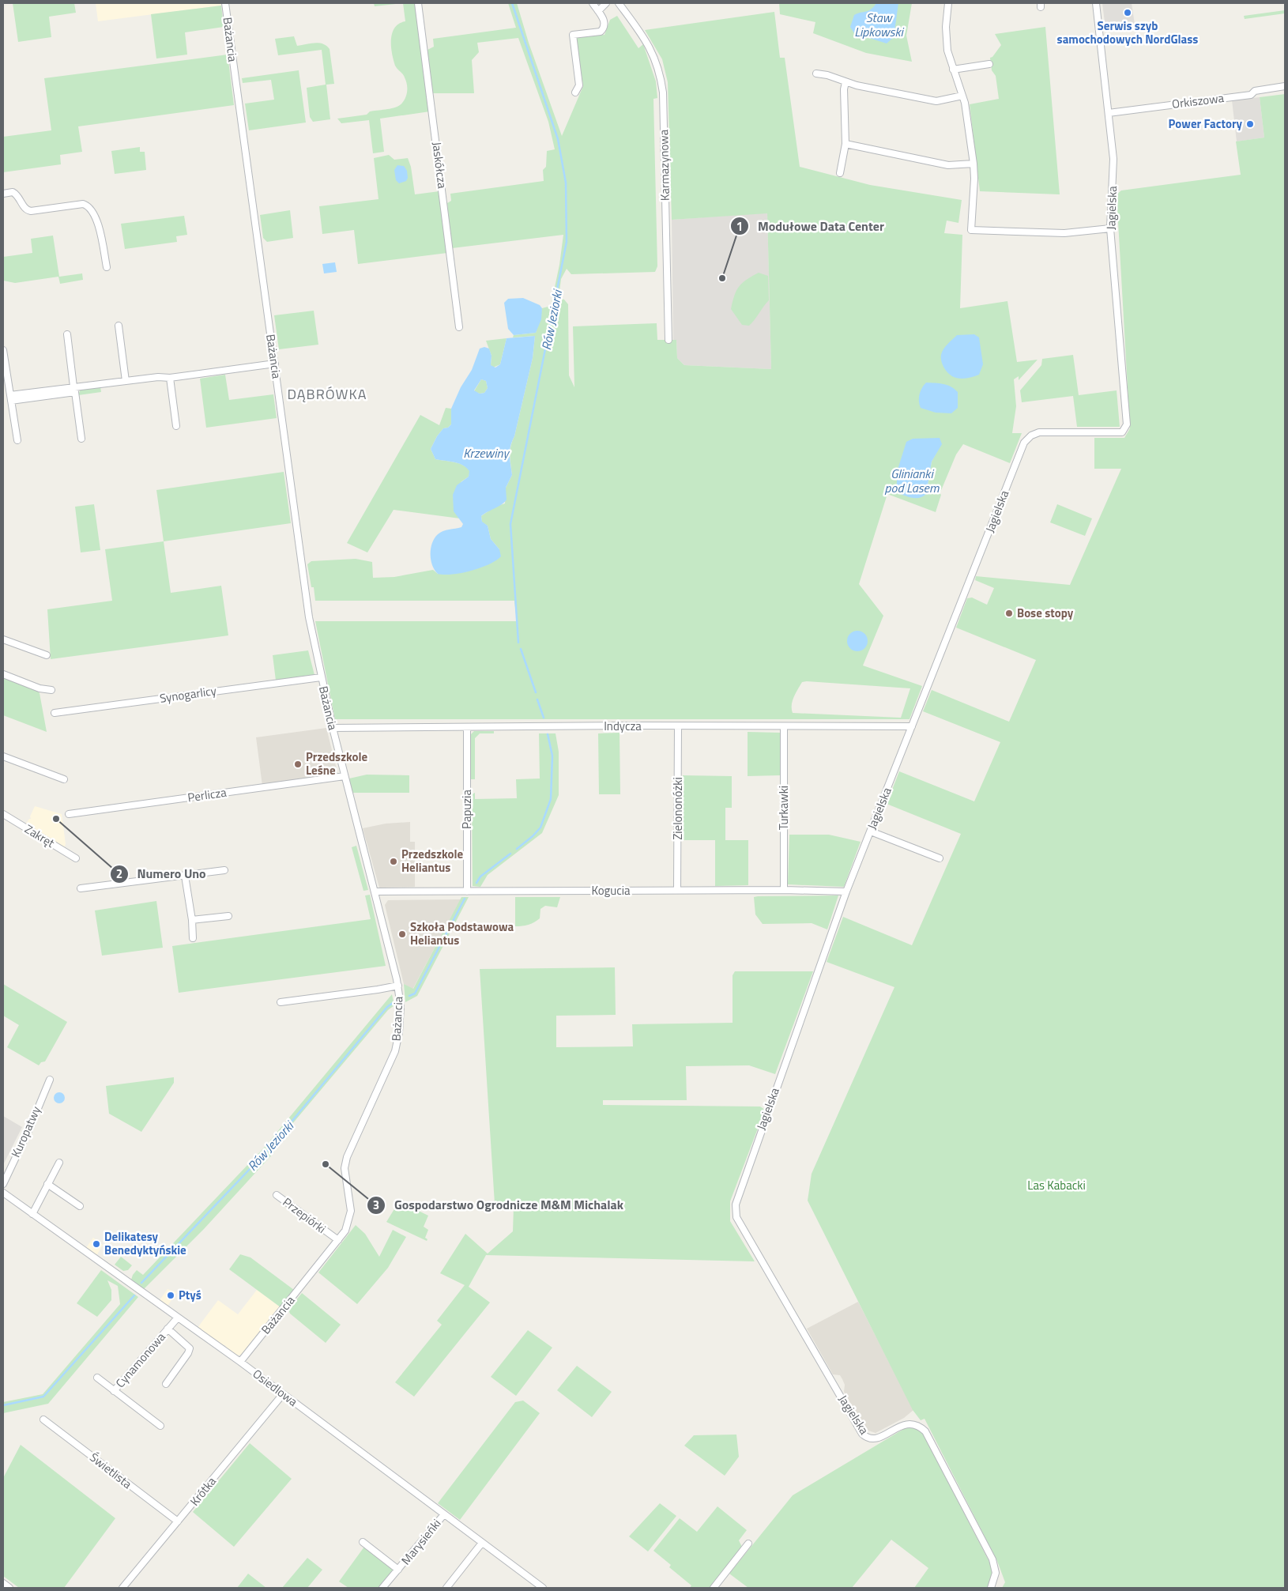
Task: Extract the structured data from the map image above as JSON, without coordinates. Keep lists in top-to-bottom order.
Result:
{
  "streets": {
    "street": [
      "Bażancia",
      "Orkiszowa",
      "Jaskółcza",
      "Karmazynowa",
      "Jagielska",
      "Synogarlicy",
      "Indycza",
      "Perlicza",
      "Turkawki",
      "Zielononóżki",
      "Papuzia",
      "Zakręt",
      "Kogucia",
      "Kuropatwy",
      "Przepiórki",
      "Cynamonowa",
      "Osiedlowa",
      "Świetlista",
      "Krótka",
      "Marysieńki"
    ]
  },
  "crossings": [
    ["Bażancia", "Synogarlicy"],
    ["Bażancia", "Indycza"],
    ["Bażancia", "Perlicza"],
    ["Bażancia", "Kogucia"],
    ["Bażancia", "Przepiórki"],
    ["Bażancia", "Osiedlowa"],
    ["Orkiszowa", "Jagielska"],
    ["Jagielska", "Indycza"],
    ["Jagielska", "Kogucia"],
    ["Indycza", "Turkawki"],
    ["Indycza", "Zielononóżki"],
    ["Indycza", "Papuzia"],
    ["Turkawki", "Kogucia"],
    ["Zielononóżki", "Kogucia"],
    ["Papuzia", "Kogucia"],
    ["Cynamonowa", "Osiedlowa"],
    ["Osiedlowa", "Krótka"],
    ["Osiedlowa", "Marysieńki"],
    ["Świetlista", "Krótka"]
  ],
  "districts": ["DĄBRÓWKA"],
  "water": [
    "Staw Lipkowski",
    "Rów Jeziorki",
    "Krzewiny",
    "Glinianki pod Lasem"
  ],
  "parks": ["Las Kabacki"],
  "places": [
    "Serwis szyb samochodowych NordGlass",
    "Power Factory",
    "Modułowe Data Center",
    "Bose stopy",
    "Przedszkole Leśne",
    "Numero Uno",
    "Przedszkole Heliantus",
    "Szkoła Podstawowa Heliantus",
    "Gospodarstwo Ogrodnicze M&M Michalak",
    "Delikatesy Benedyktyńskie",
    "Ptyś"
  ]
}
